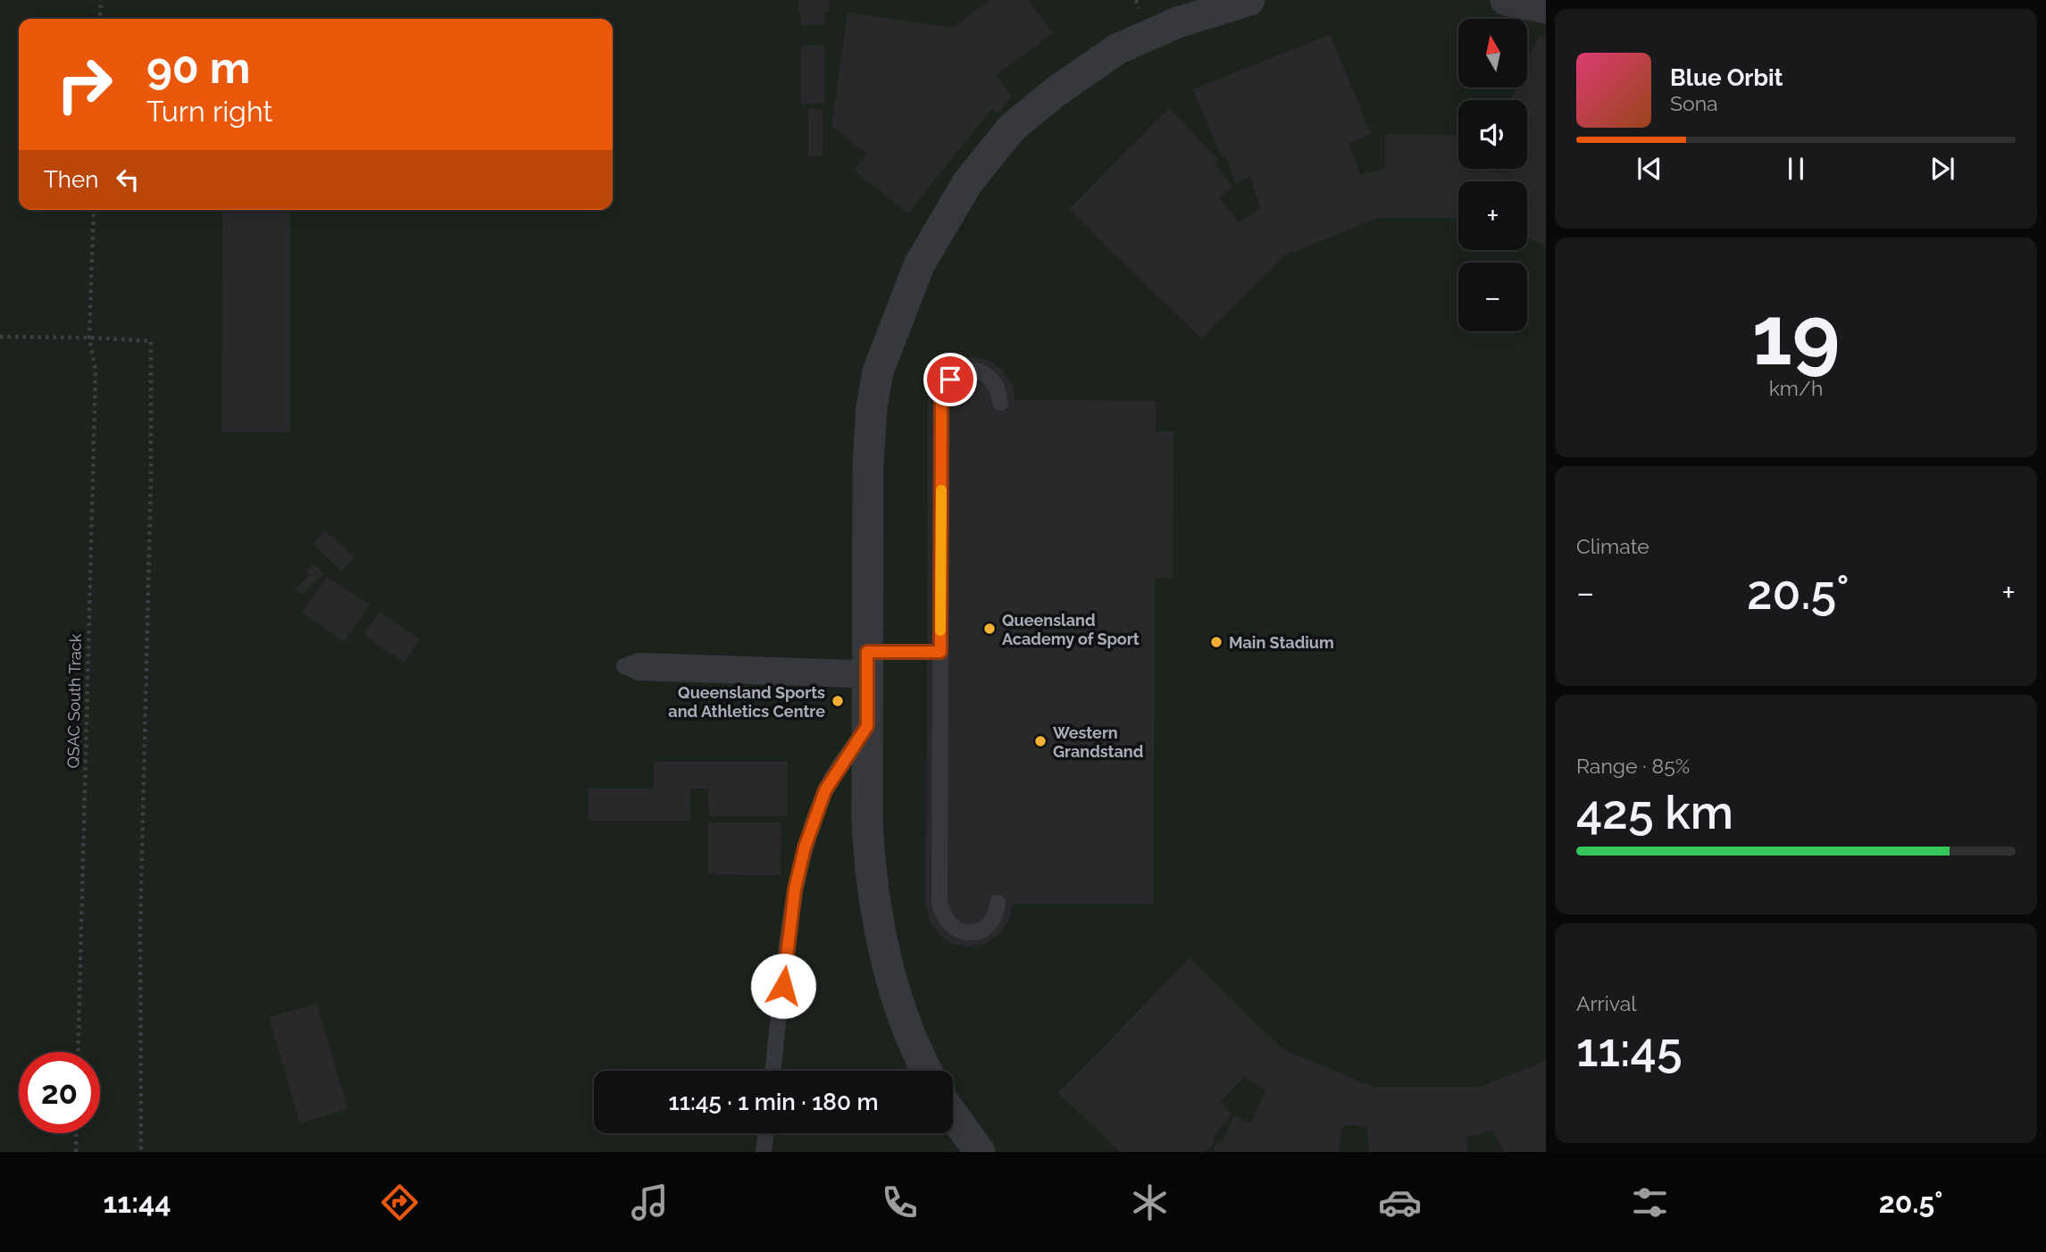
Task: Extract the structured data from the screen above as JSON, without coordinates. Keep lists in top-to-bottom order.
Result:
{
  "streets": {
    "path": ["QSAC South Track"]
  },
  "places": [
    "Queensland Academy of Sport",
    "Main Stadium",
    "Queensland Sports and Athletics Centre",
    "Western Grandstand"
  ],
  "north": "top",
  "page": {
    "map_buttons": ["+", "−"],
    "turn": ["90 m", "Turn right"],
    "song": ["Blue Orbit", "Sona"],
    "then": "Then",
    "tile": [
      ["19", "km/h"],
      "Climate",
      ["Range · 85%", "425 km"],
      ["Arrival", "11:45"]
    ],
    "heat": ["−", "20.5°", "+"],
    "limit": "20",
    "trip": "11:45 · 1 min · 180 m",
    "tabs": ["11:44", "20.5°"]
  }
}
